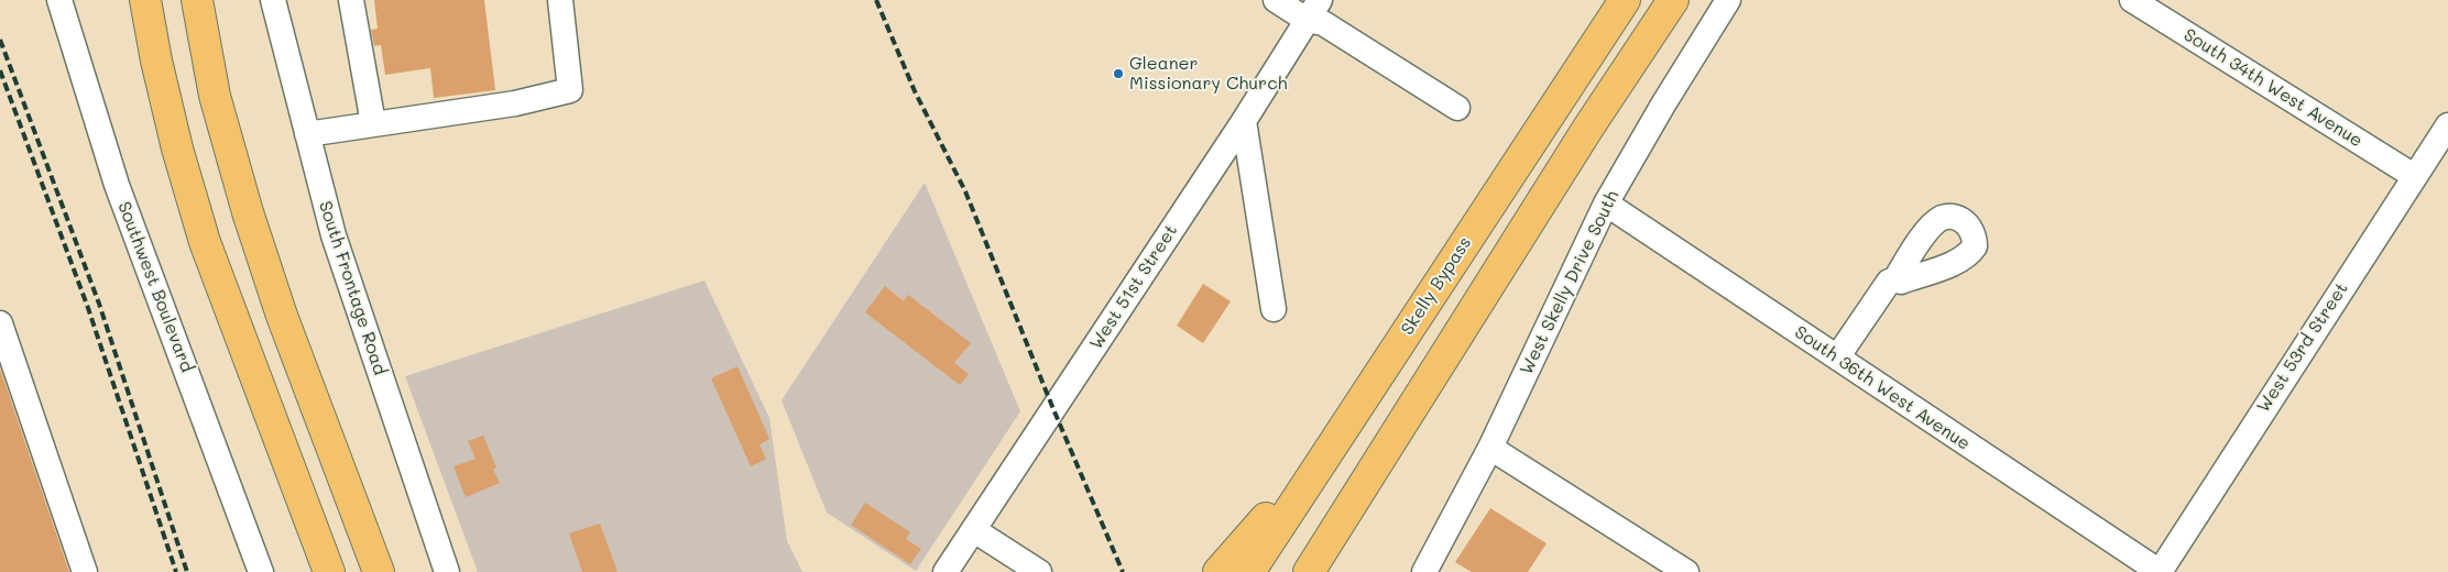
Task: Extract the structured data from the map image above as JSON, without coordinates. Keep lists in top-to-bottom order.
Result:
{
  "streets": {
    "highway": ["Skelly Bypass"],
    "street": [
      "South 34th West Avenue",
      "West Skelly Drive South",
      "Southwest Boulevard",
      "West 51st Street",
      "South Frontage Road",
      "West 53rd Street",
      "South 36th West Avenue"
    ]
  },
  "crossings": [
    ["South 34th West Avenue", "West 53rd Street"],
    ["West Skelly Drive South", "South 36th West Avenue"],
    ["West 53rd Street", "South 36th West Avenue"]
  ],
  "places": ["Gleaner Missionary Church"]
}
